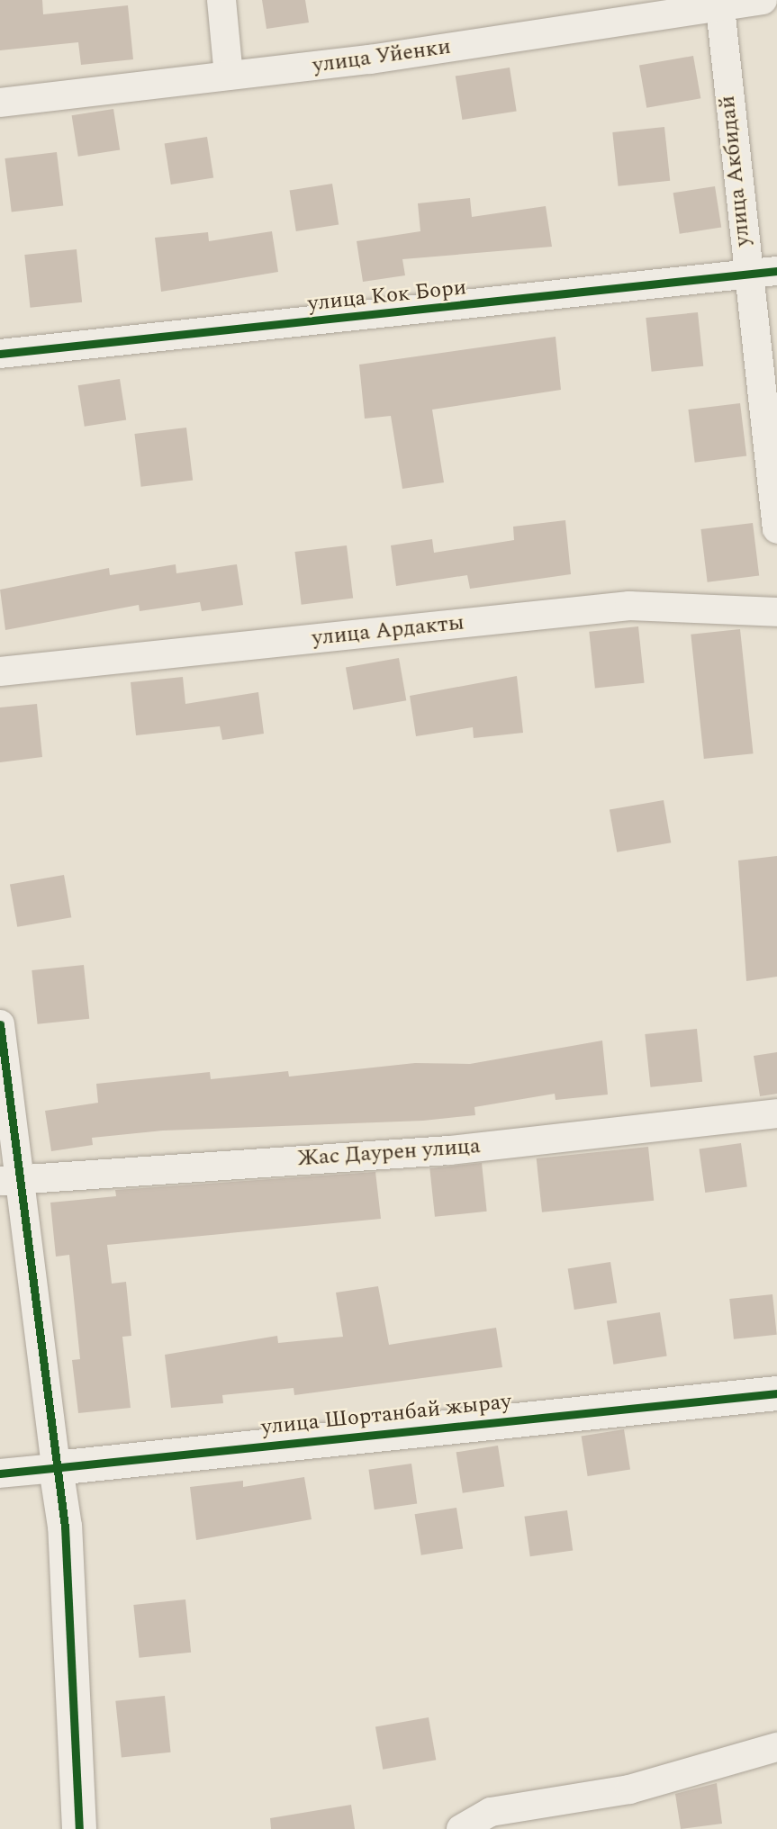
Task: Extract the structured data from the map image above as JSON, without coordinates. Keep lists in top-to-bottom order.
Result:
{
  "streets": {
    "street": [
      "улица Уйенки",
      "улица Акбидай",
      "улица Кок Бори",
      "улица Ардакты",
      "Жас Даурен улица",
      "улица Шортанбай жырау"
    ]
  },
  "crossings": [
    ["улица Уйенки", "улица Акбидай"],
    ["улица Акбидай", "улица Кок Бори"]
  ]
}
